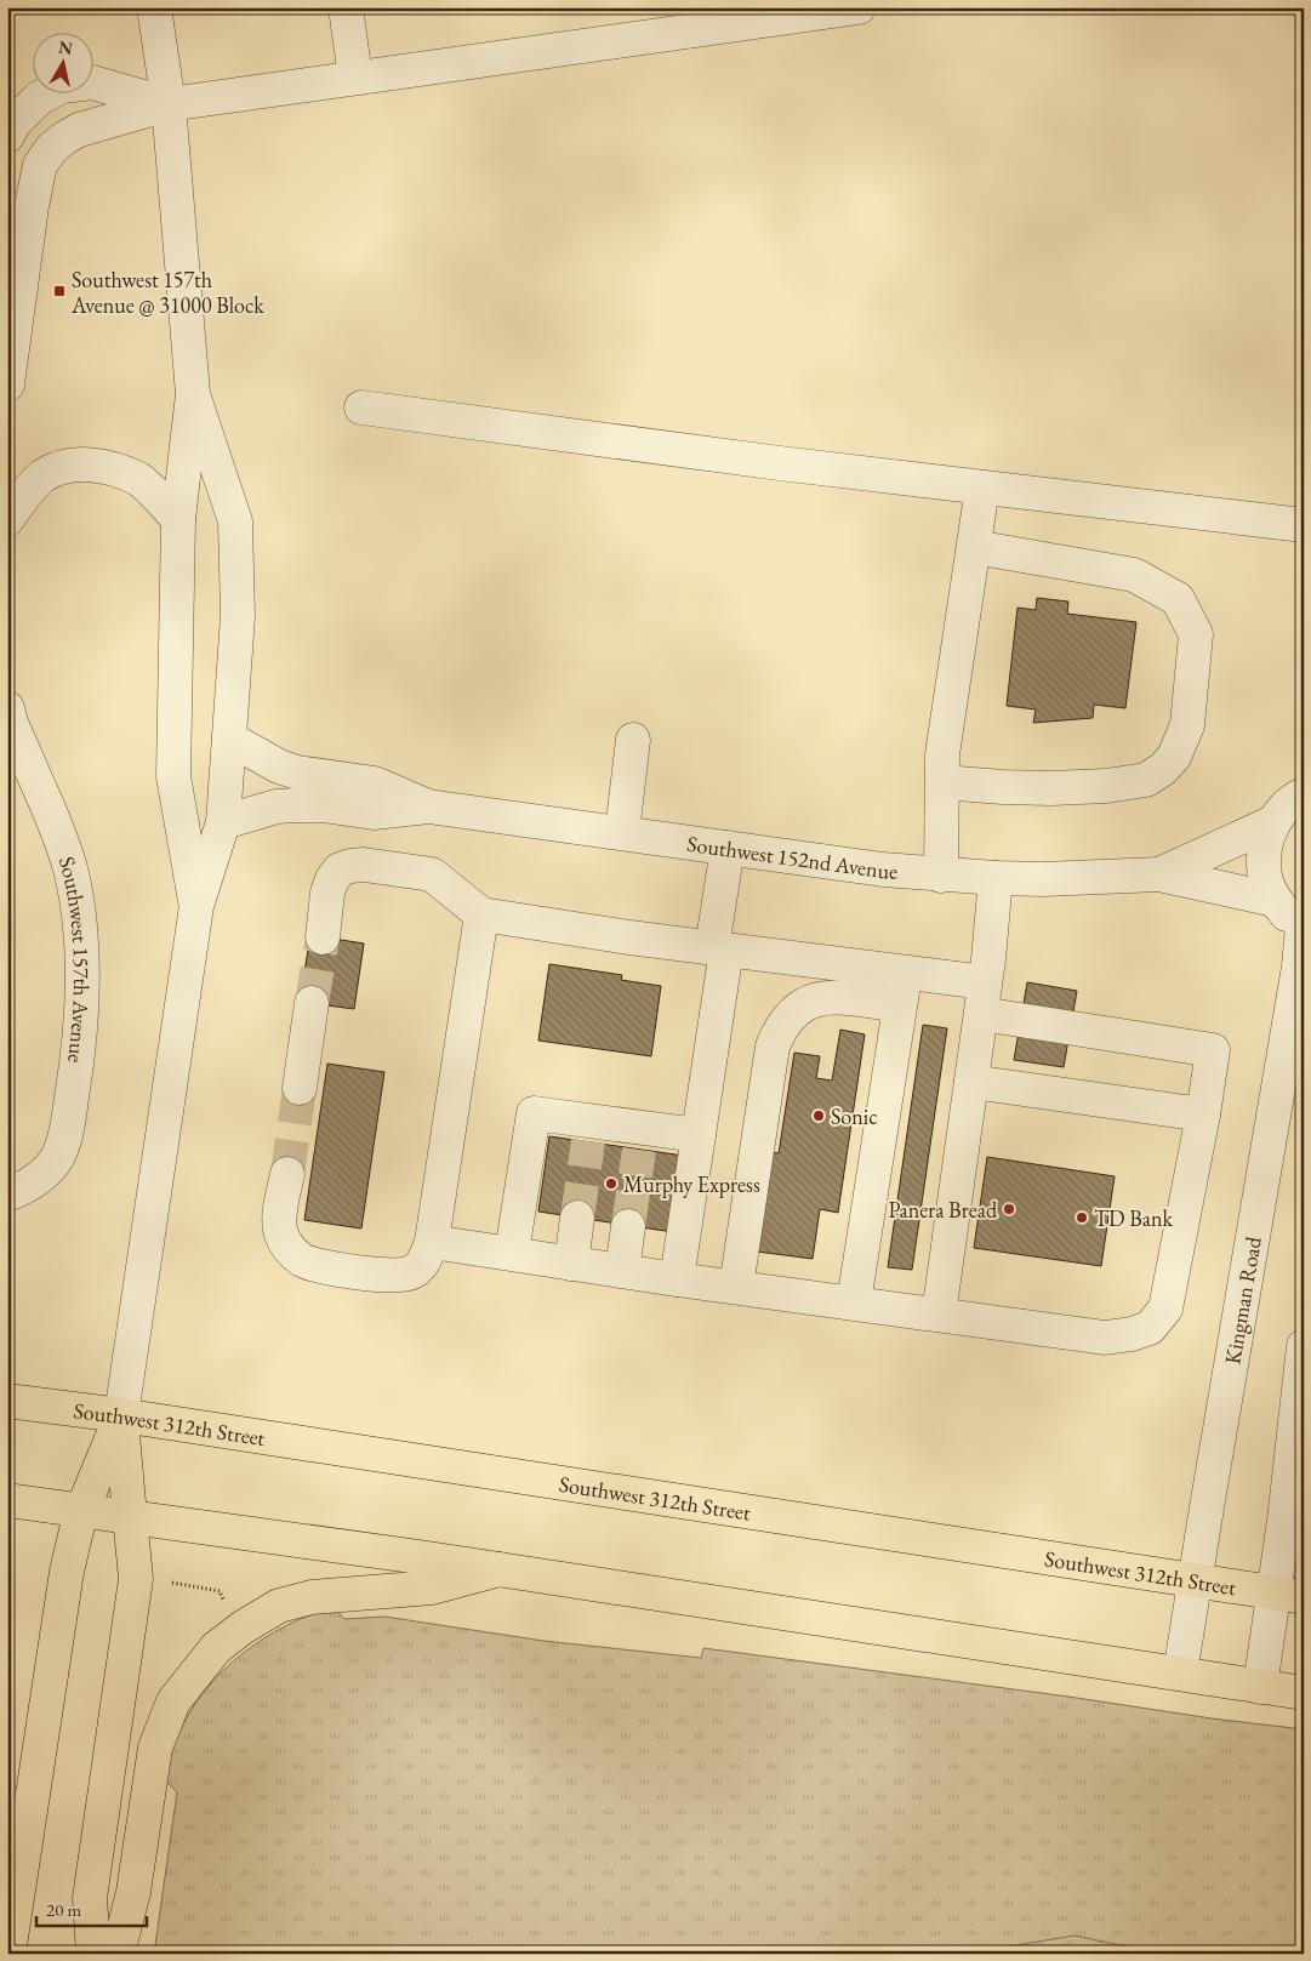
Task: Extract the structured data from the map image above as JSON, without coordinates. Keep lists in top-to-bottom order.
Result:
{
  "streets": {
    "main road": ["Southwest 312th Street"],
    "street": ["Southwest 152nd Avenue", "Southwest 157th Avenue", "Kingman Road"]
  },
  "crossings": [
    ["Kingman Road", "Southwest 312th Street"]
  ],
  "places": {
    "transit": ["Southwest 157th Avenue @ 31000 Block"],
    "other": [
      "Sonic",
      "Murphy Express",
      "Panera Bread",
      "TD Bank"
    ]
  },
  "scale_bar": "20 m",
  "north": "top"
}
